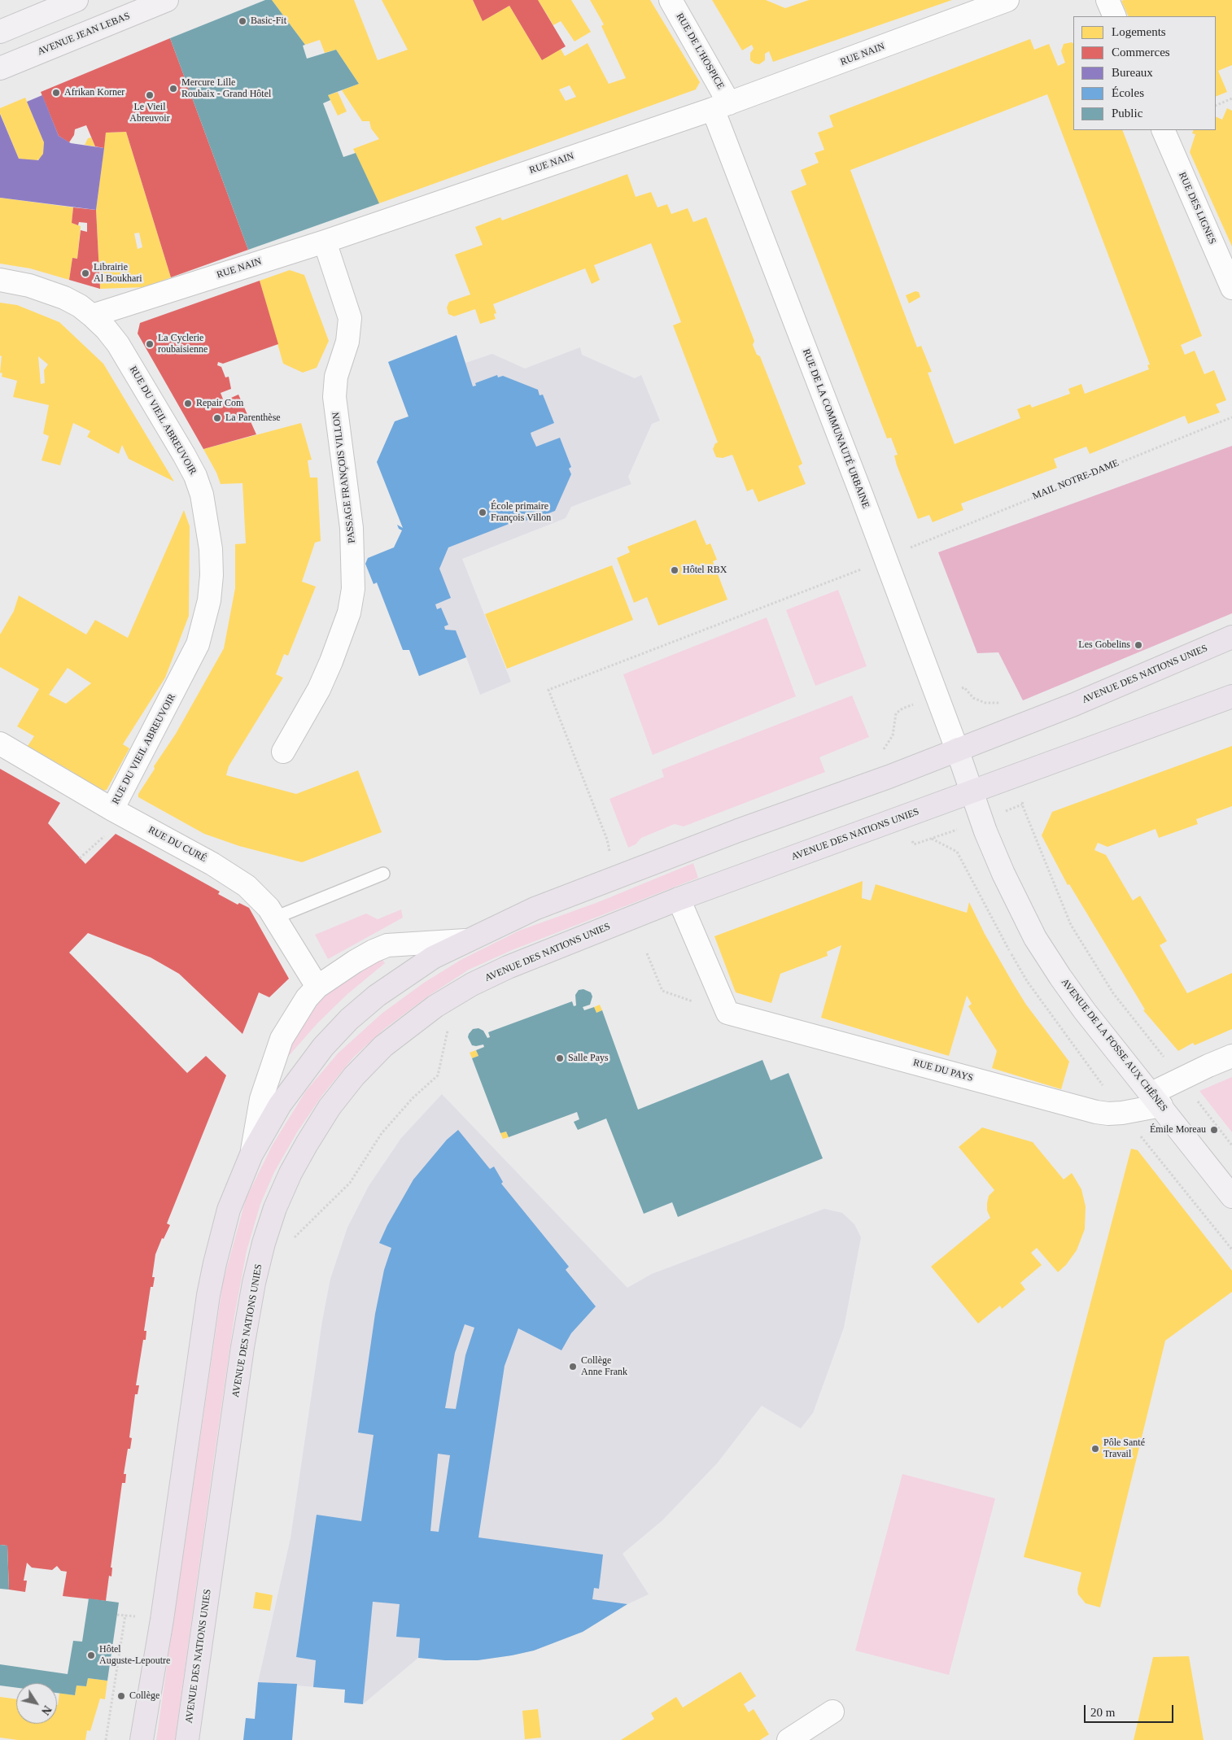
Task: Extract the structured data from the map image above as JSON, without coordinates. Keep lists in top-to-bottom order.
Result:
{
  "streets": {
    "main road": ["AVENUE DES NATIONS UNIES"],
    "street": [
      "AVENUE JEAN LEBAS",
      "RUE DE L'HOSPICE",
      "RUE NAIN",
      "RUE DES LIGNES",
      "RUE DU VIEIL ABREUVOIR",
      "RUE DE LA COMMUNAUTÉ URBAINE",
      "PASSAGE FRANÇOIS VILLON",
      "RUE DU CURÉ",
      "AVENUE DE LA FOSSE AUX CHÊNES",
      "RUE DU PAYS"
    ],
    "path": ["MAIL NOTRE-DAME"]
  },
  "crossings": [
    ["RUE DE L'HOSPICE", "RUE NAIN"],
    ["RUE DE L'HOSPICE", "RUE DE LA COMMUNAUTÉ URBAINE"],
    ["RUE NAIN", "RUE DU VIEIL ABREUVOIR"],
    ["RUE NAIN", "RUE DE LA COMMUNAUTÉ URBAINE"],
    ["RUE NAIN", "PASSAGE FRANÇOIS VILLON"],
    ["RUE DU VIEIL ABREUVOIR", "RUE DU CURÉ"],
    ["RUE DE LA COMMUNAUTÉ URBAINE", "AVENUE DES NATIONS UNIES"],
    ["RUE DE LA COMMUNAUTÉ URBAINE", "AVENUE DE LA FOSSE AUX CHÊNES"],
    ["AVENUE DES NATIONS UNIES", "RUE DU CURÉ"],
    ["AVENUE DES NATIONS UNIES", "AVENUE DE LA FOSSE AUX CHÊNES"],
    ["AVENUE DE LA FOSSE AUX CHÊNES", "RUE DU PAYS"]
  ],
  "places": [
    "Basic-Fit",
    "Mercure Lille Roubaix - Grand Hôtel",
    "Afrikan Korner",
    "Le Vieil Abreuvoir",
    "Librairie Al Boukhari",
    "La Cyclerie roubaisienne",
    "Repair Com",
    "La Parenthèse",
    "École primaire François Villon",
    "Hôtel RBX",
    "Les Gobelins",
    "Salle Pays",
    "Émile Moreau",
    "Collège Anne Frank",
    "Pôle Santé Travail",
    "Hôtel Auguste-Lepoutre",
    "Collège"
  ],
  "legend": [
    "Logements",
    "Commerces",
    "Bureaux",
    "Écoles",
    "Public"
  ],
  "scale_bar": "20 m",
  "north": "bottom right"
}
